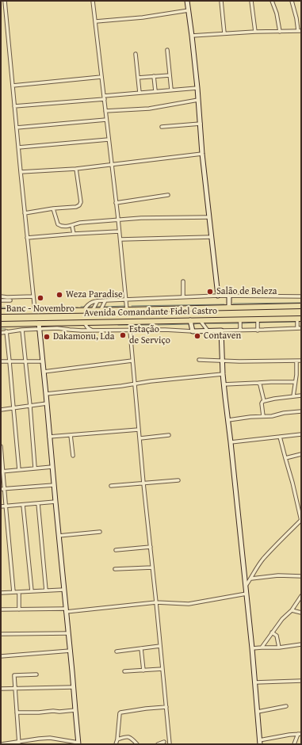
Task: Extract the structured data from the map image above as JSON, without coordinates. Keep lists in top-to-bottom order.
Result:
{
  "streets": {
    "highway": ["Avenida Comandante Fidel Castro"]
  },
  "places": [
    "Salão de Beleza",
    "Weza Paradise",
    "Banc - Novembro",
    "Estação de Serviço",
    "Contaven",
    "Dakamonu, Lda"
  ]
}
